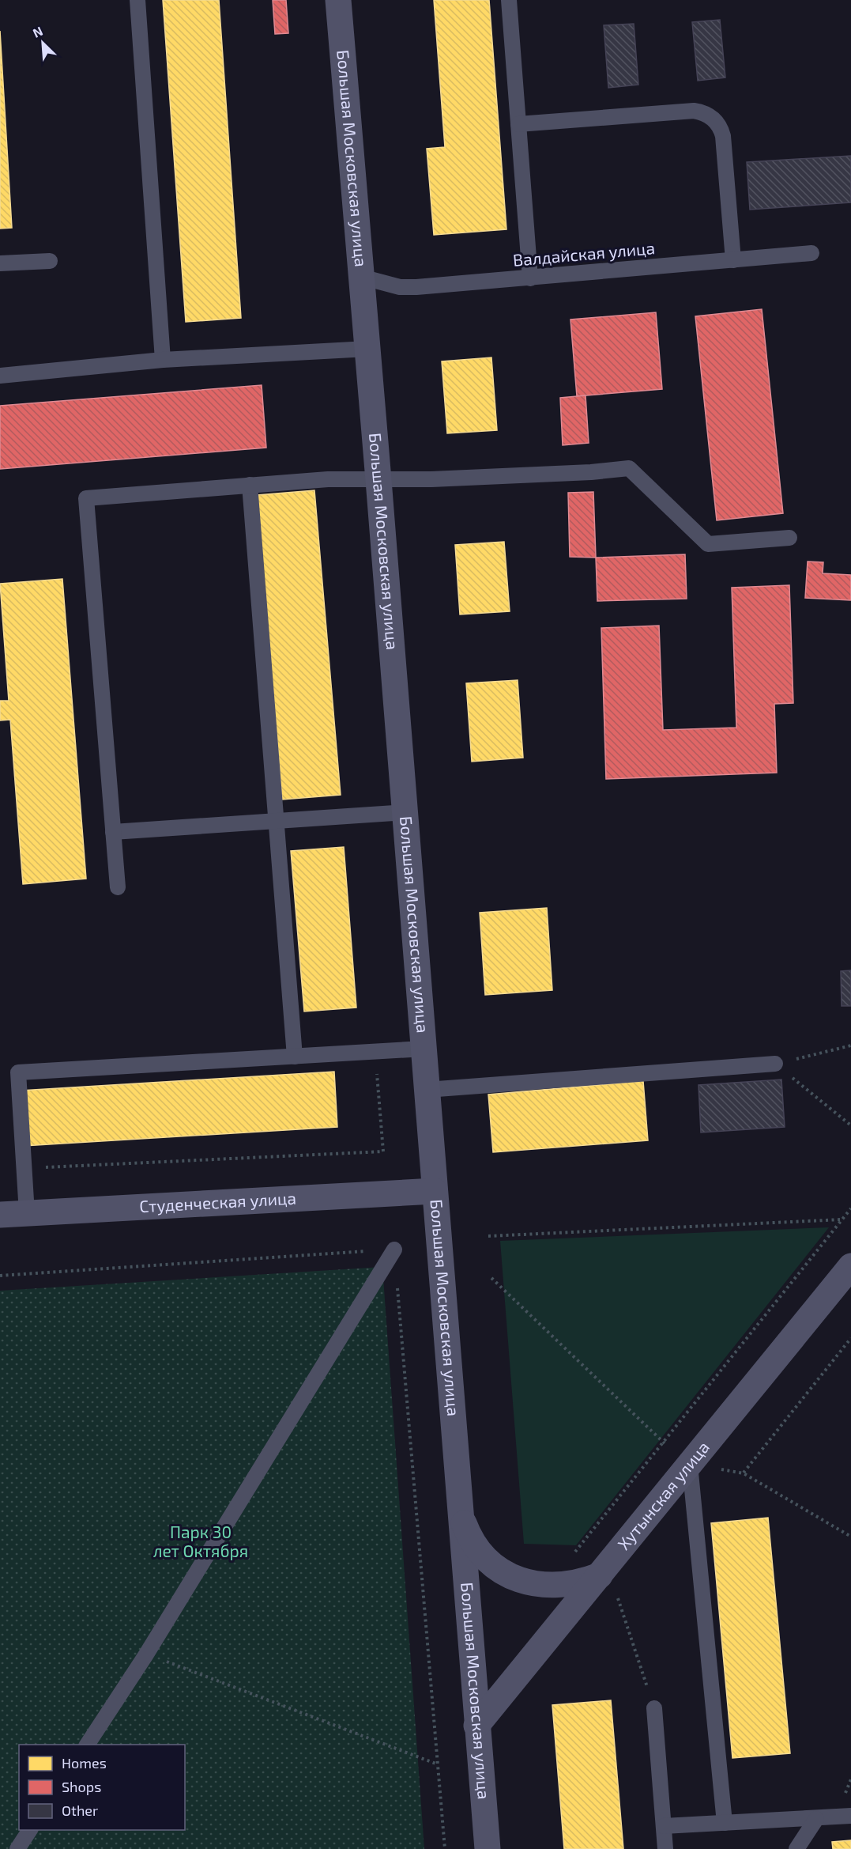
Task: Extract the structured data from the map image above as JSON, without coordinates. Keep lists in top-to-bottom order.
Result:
{
  "streets": {
    "main road": ["Большая Московская улица", "Студенческая улица", "Хутынская улица"],
    "lane": ["Валдайская улица"]
  },
  "crossings": [
    ["Большая Московская улица", "Валдайская улица"],
    ["Большая Московская улица", "Студенческая улица"],
    ["Большая Московская улица", "Хутынская улица"]
  ],
  "parks": ["Парк 30 лет Октября"],
  "legend": ["Homes", "Shops", "Other"],
  "north": "top left"
}
